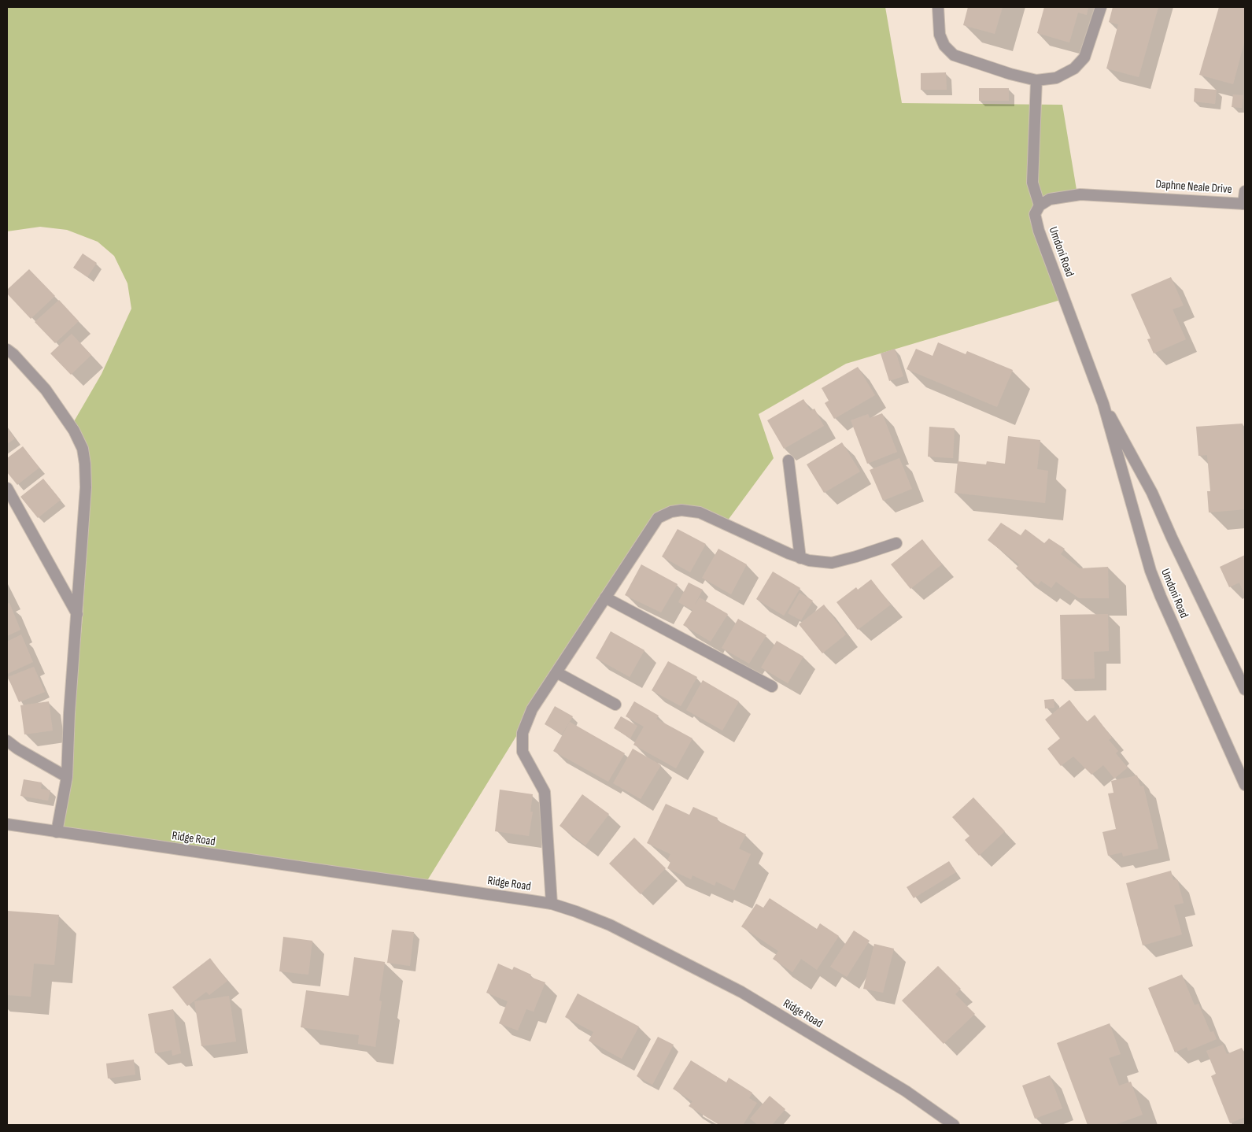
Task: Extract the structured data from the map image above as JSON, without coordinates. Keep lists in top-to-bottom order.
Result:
{
  "streets": {
    "street": ["Daphne Neale Drive", "Umdoni Road", "Ridge Road"]
  },
  "crossings": [
    ["Daphne Neale Drive", "Umdoni Road"]
  ]
}
